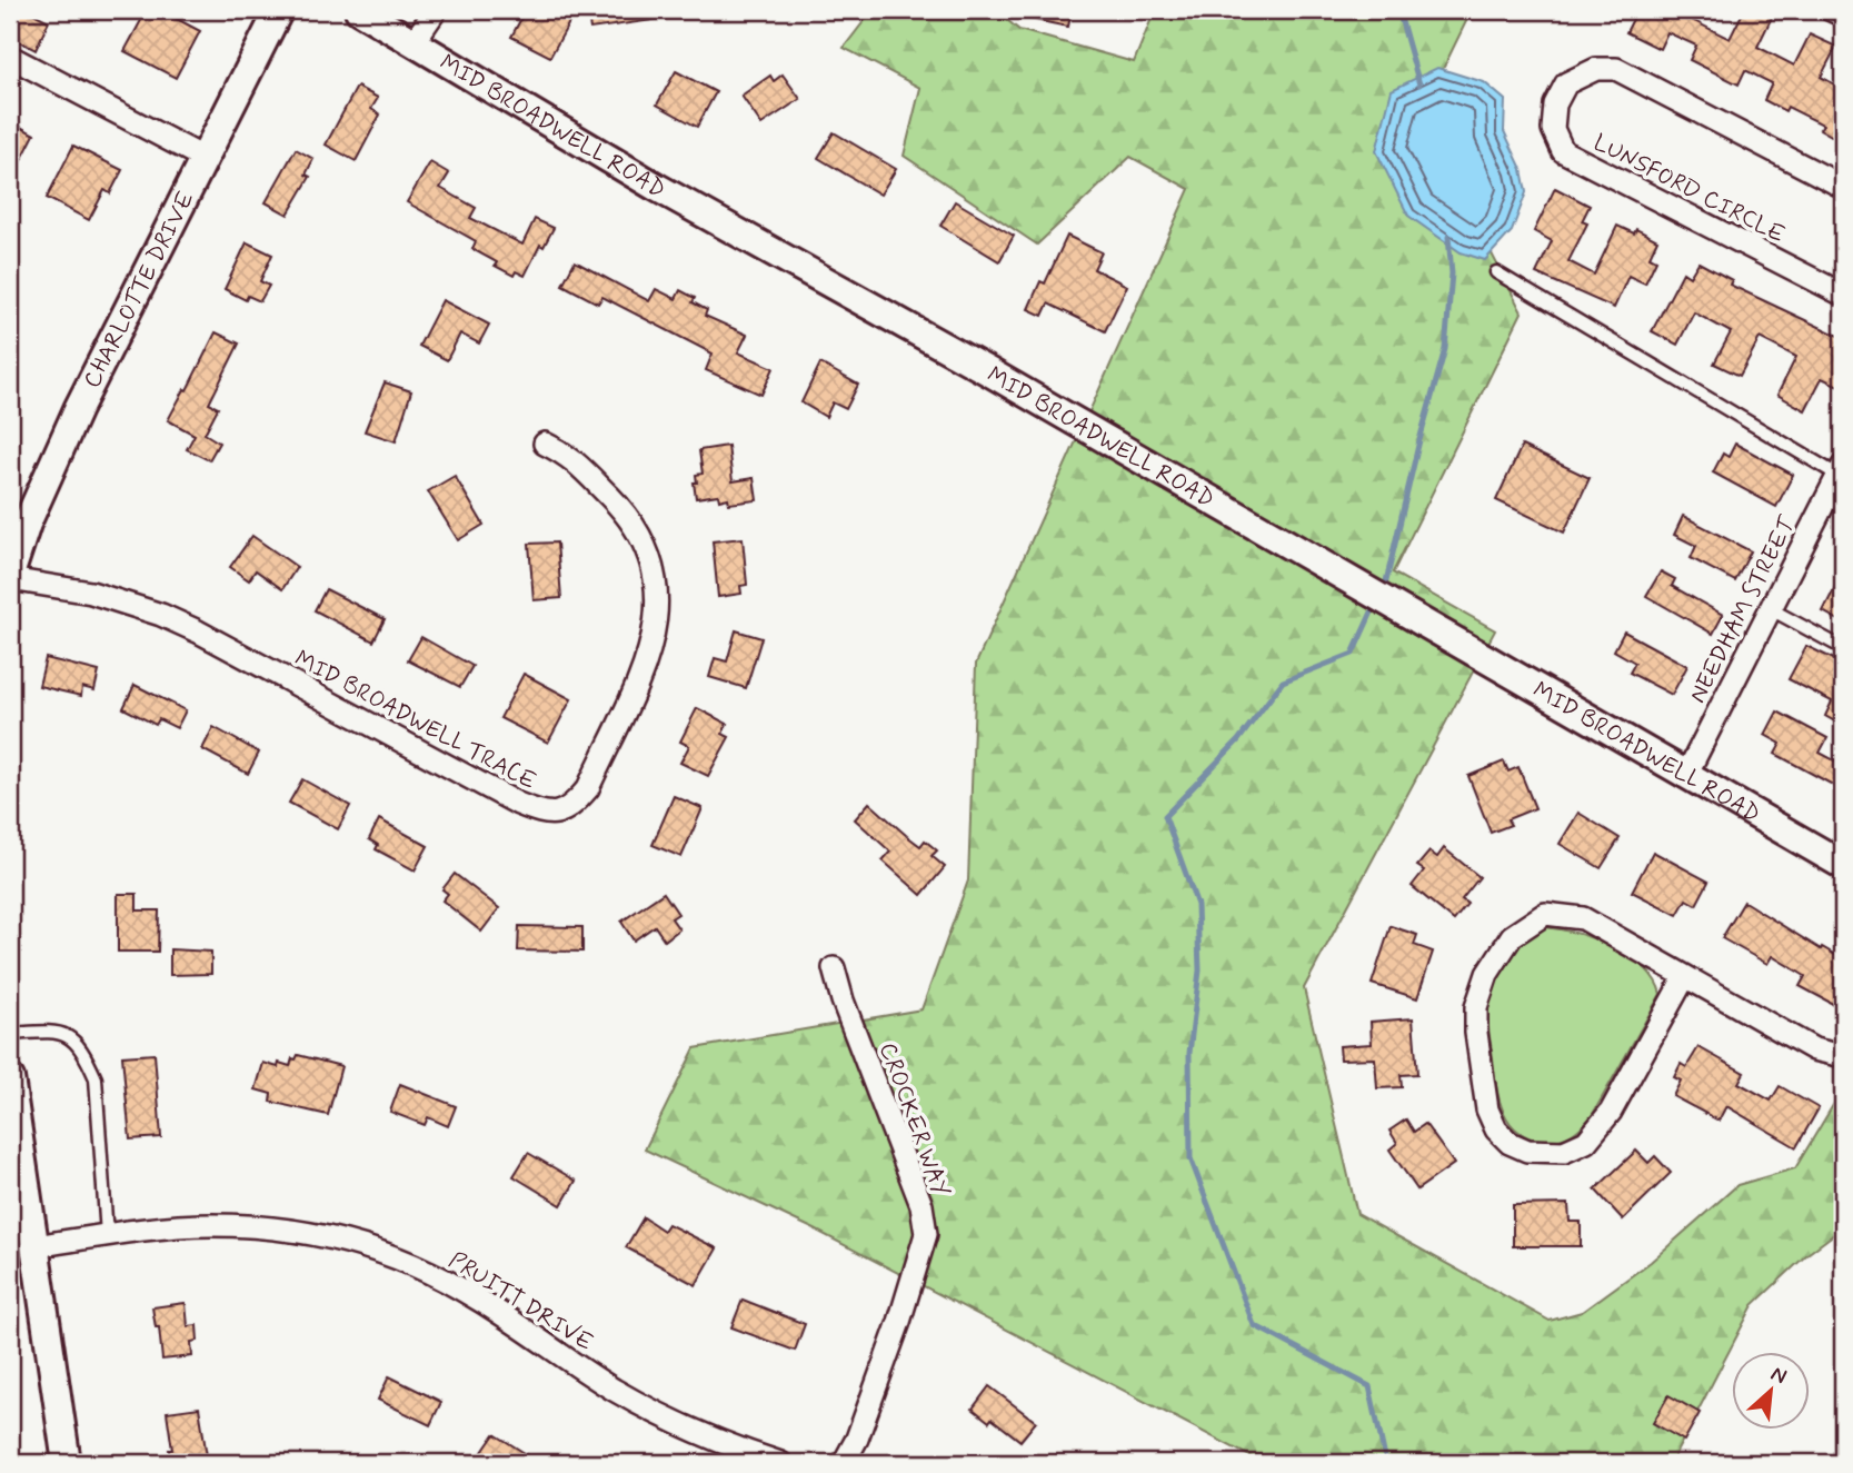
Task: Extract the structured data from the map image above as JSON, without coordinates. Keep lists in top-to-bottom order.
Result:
{
  "streets": {
    "street": [
      "MID BROADWELL ROAD",
      "LUNSFORD CIRCLE",
      "CHARLOTTE DRIVE",
      "NEEDHAM STREET",
      "MID BROADWELL TRACE",
      "CROCKER WAY",
      "PRUITT DRIVE"
    ]
  },
  "crossings": [
    ["MID BROADWELL ROAD", "NEEDHAM STREET"],
    ["CHARLOTTE DRIVE", "MID BROADWELL TRACE"]
  ],
  "north": "top right"
}
